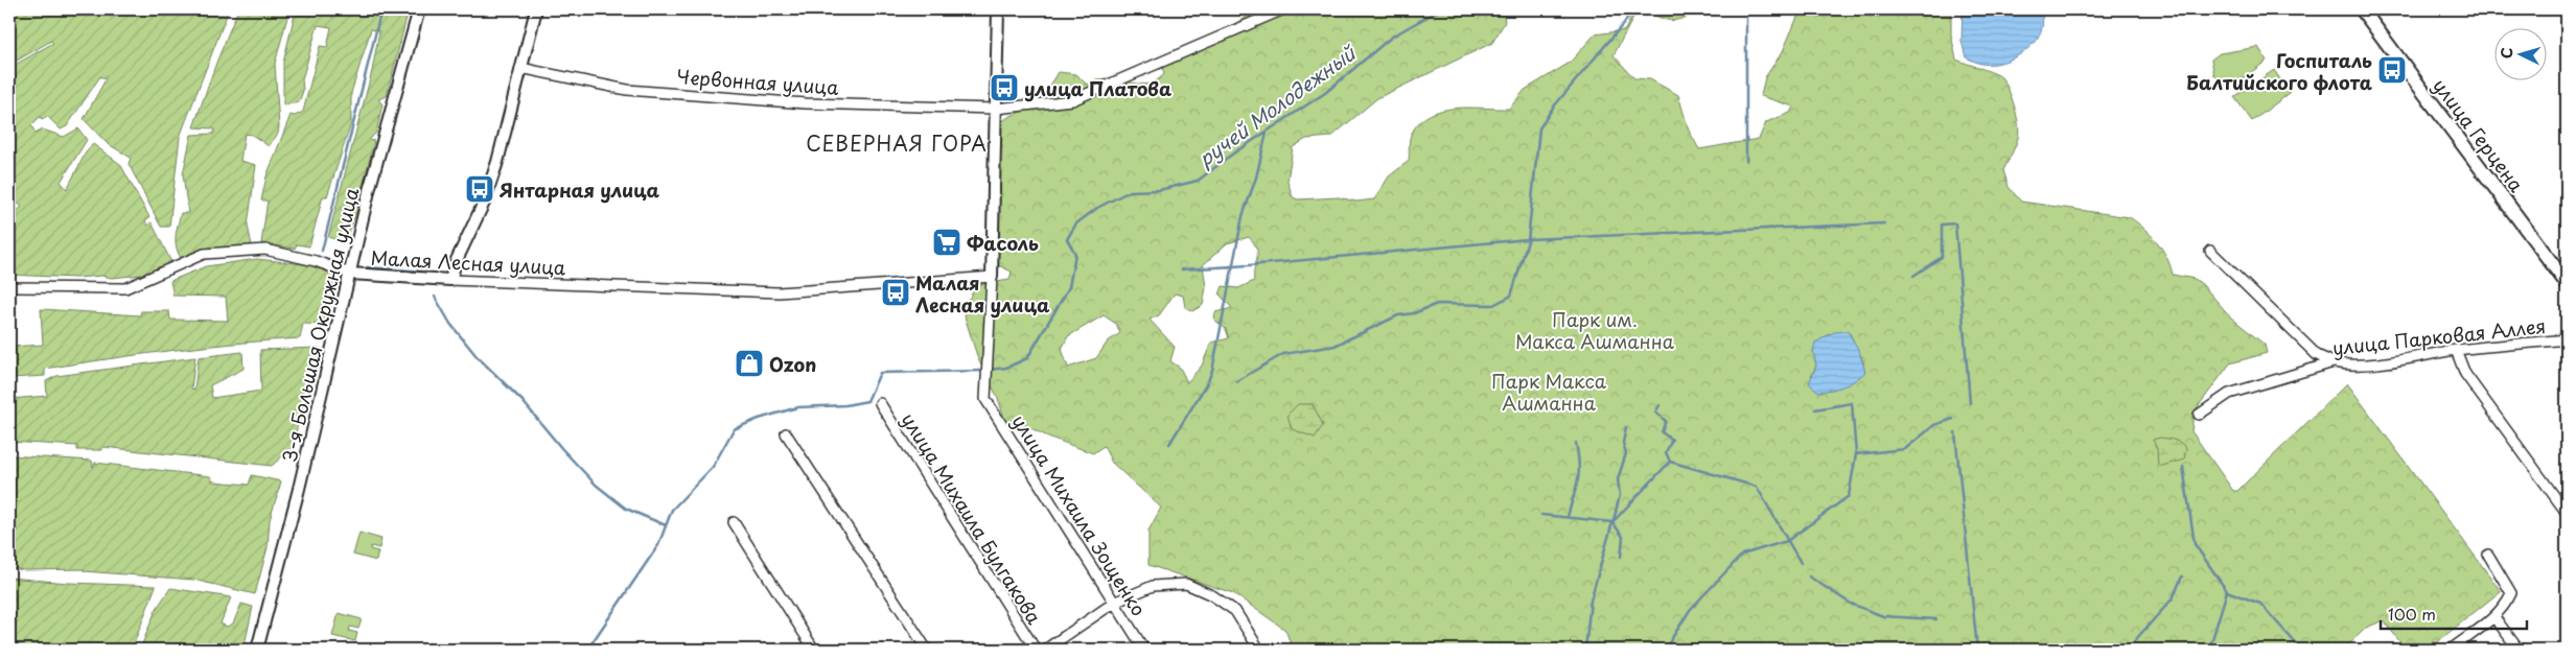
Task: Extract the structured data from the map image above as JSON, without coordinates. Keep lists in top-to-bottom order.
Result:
{
  "streets": {
    "main road": ["улица Герцена"],
    "street": [
      "Червонная улица",
      "Малая Лесная улица",
      "3-я Большая Окружная улица",
      "улица Парковая Аллея",
      "улица Михаила Зощенко",
      "улица Михаила Булгакова"
    ]
  },
  "crossings": [
    ["Малая Лесная улица", "3-я Большая Окружная улица"],
    ["Малая Лесная улица", "улица Михаила Зощенко"]
  ],
  "districts": ["СЕВЕРНАЯ ГОРА"],
  "water": ["ручей Молодежный"],
  "parks": ["Парк им. Макса Ашманна", "Парк Макса Ашманна"],
  "places": {
    "bus stop": [
      "Госпиталь Балтийского флота",
      "улица Платова",
      "Янтарная улица",
      "Малая Лесная улица"
    ],
    "supermarket": ["Фасоль"],
    "shop": ["Ozon"]
  },
  "scale_bar": "100 m",
  "north": "left"
}
